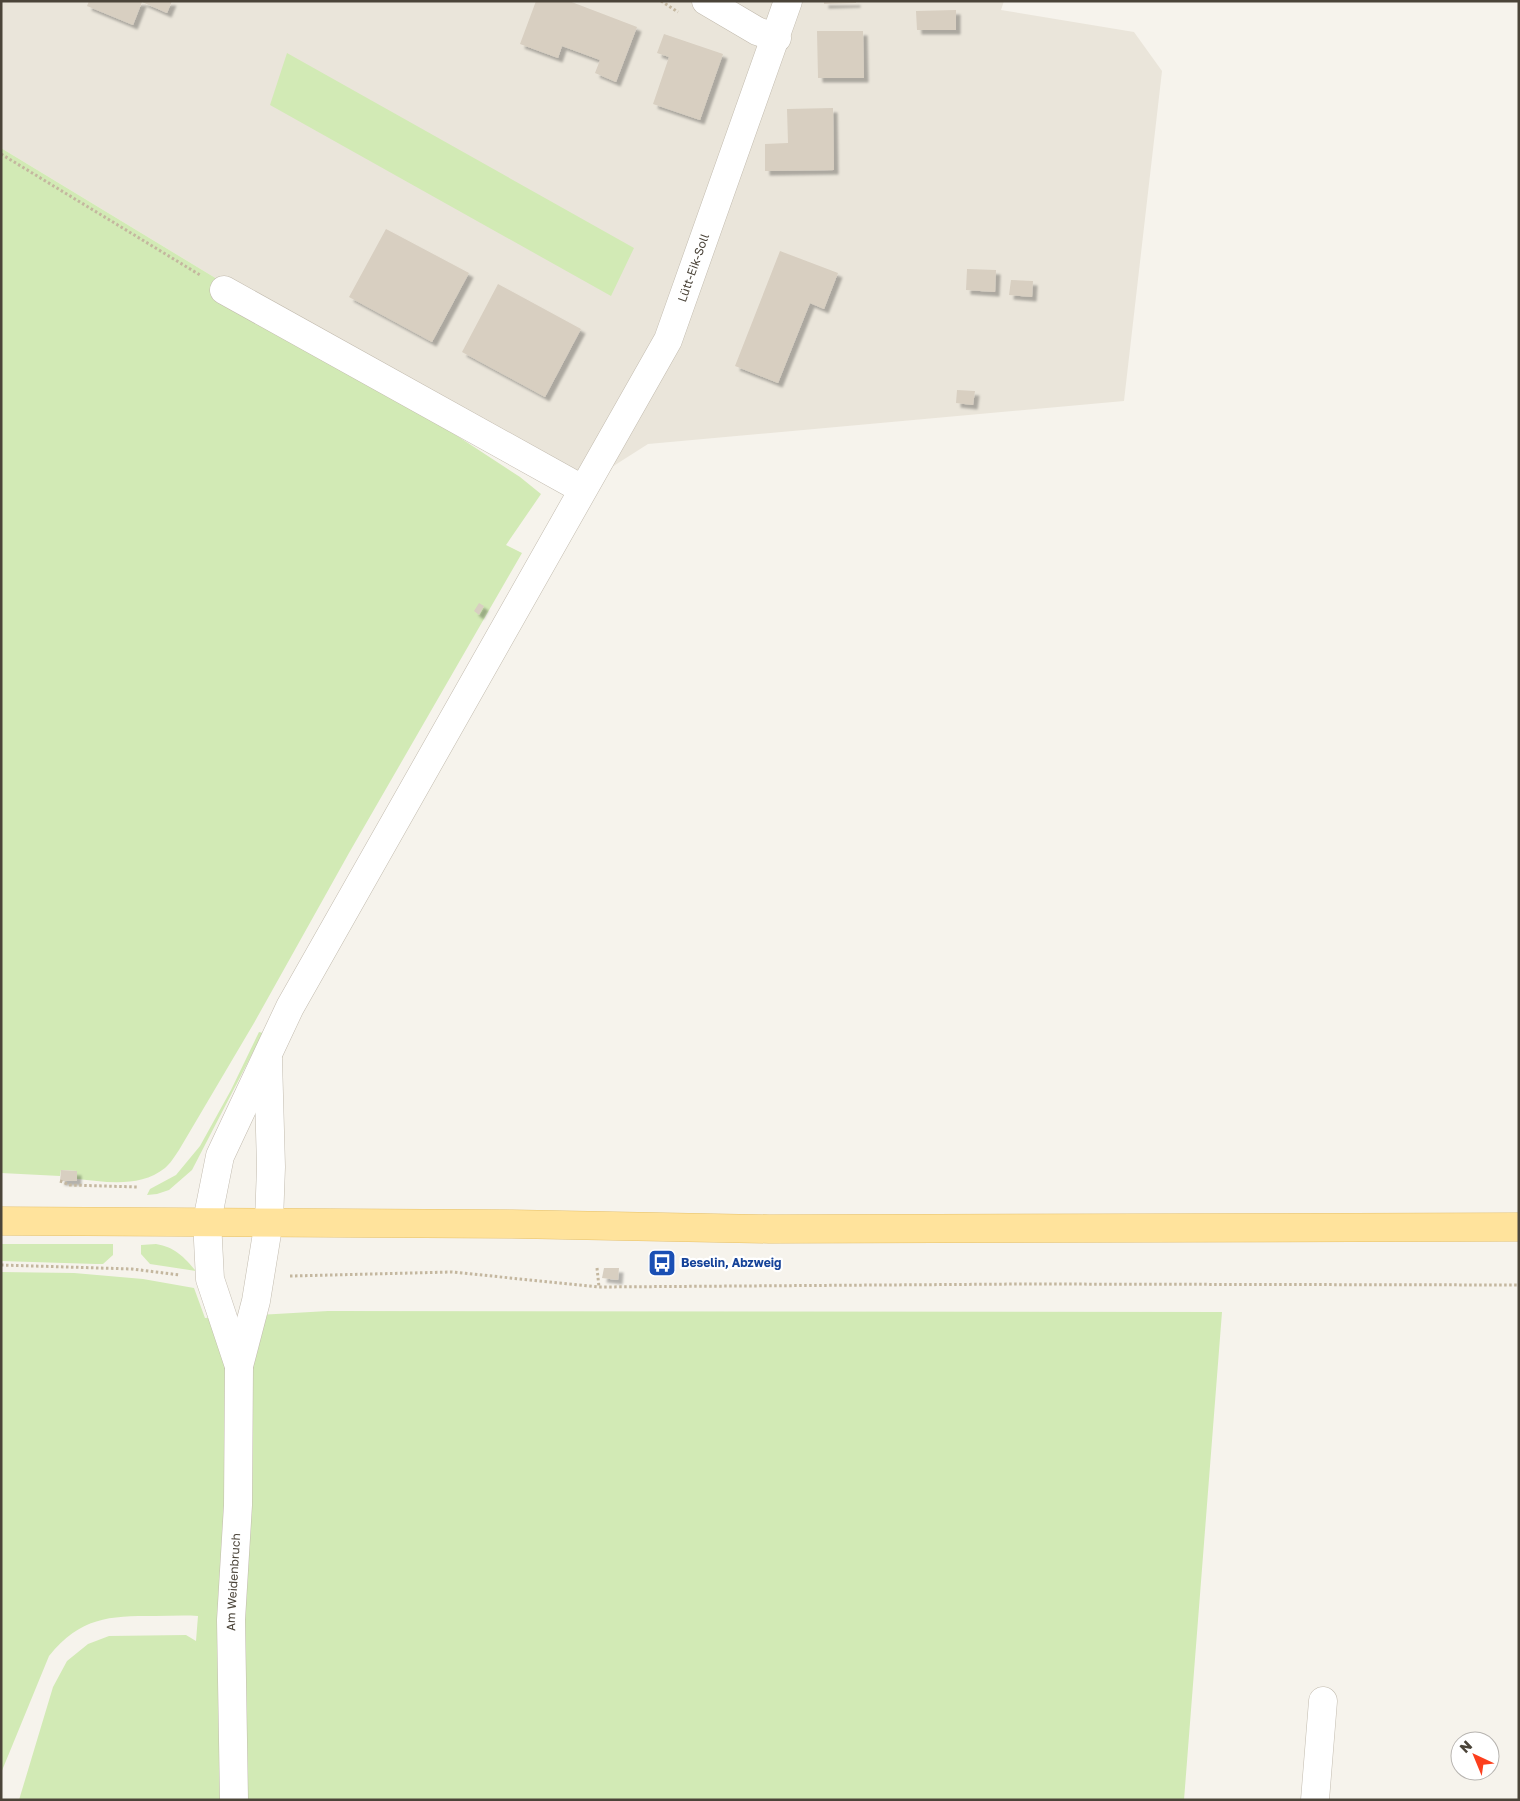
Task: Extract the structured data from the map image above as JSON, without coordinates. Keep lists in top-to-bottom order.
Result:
{
  "streets": {
    "street": ["Lütt-Eik-Soll", "Am Weidenbruch"]
  },
  "crossings": [
    ["Lütt-Eik-Soll", "Am Weidenbruch"]
  ],
  "places": {
    "bus stop": ["Beselin, Abzweig"]
  },
  "north": "top left"
}
